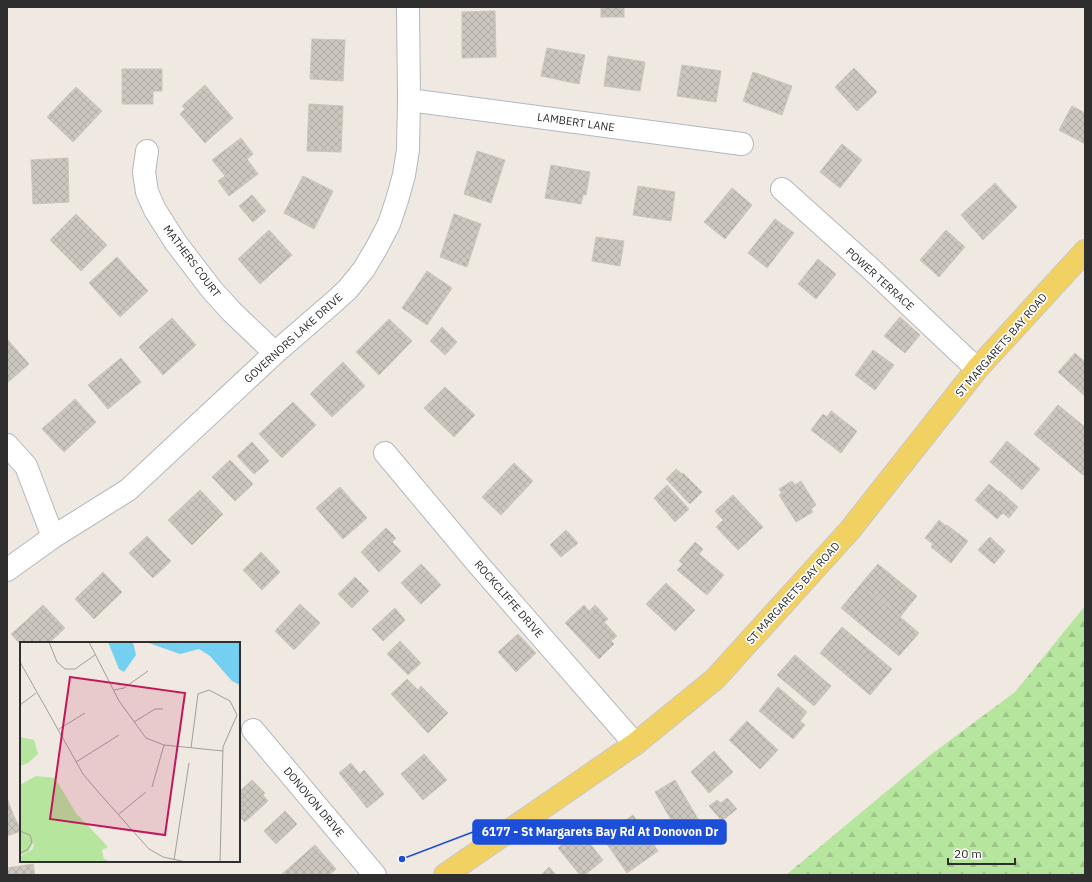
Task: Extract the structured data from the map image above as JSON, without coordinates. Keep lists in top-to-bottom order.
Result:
{
  "streets": {
    "main road": ["ST MARGARETS BAY ROAD"],
    "street": [
      "LAMBERT LANE",
      "MATHERS COURT",
      "POWER TERRACE",
      "GOVERNORS LAKE DRIVE",
      "ROCKCLIFFE DRIVE",
      "DONOVON DRIVE"
    ]
  },
  "crossings": [
    ["LAMBERT LANE", "GOVERNORS LAKE DRIVE"],
    ["MATHERS COURT", "GOVERNORS LAKE DRIVE"],
    ["POWER TERRACE", "ST MARGARETS BAY ROAD"],
    ["ST MARGARETS BAY ROAD", "ROCKCLIFFE DRIVE"]
  ],
  "places": ["6177 - St Margarets Bay Rd At Donovon Dr"],
  "scale_bar": "20 m"
}
